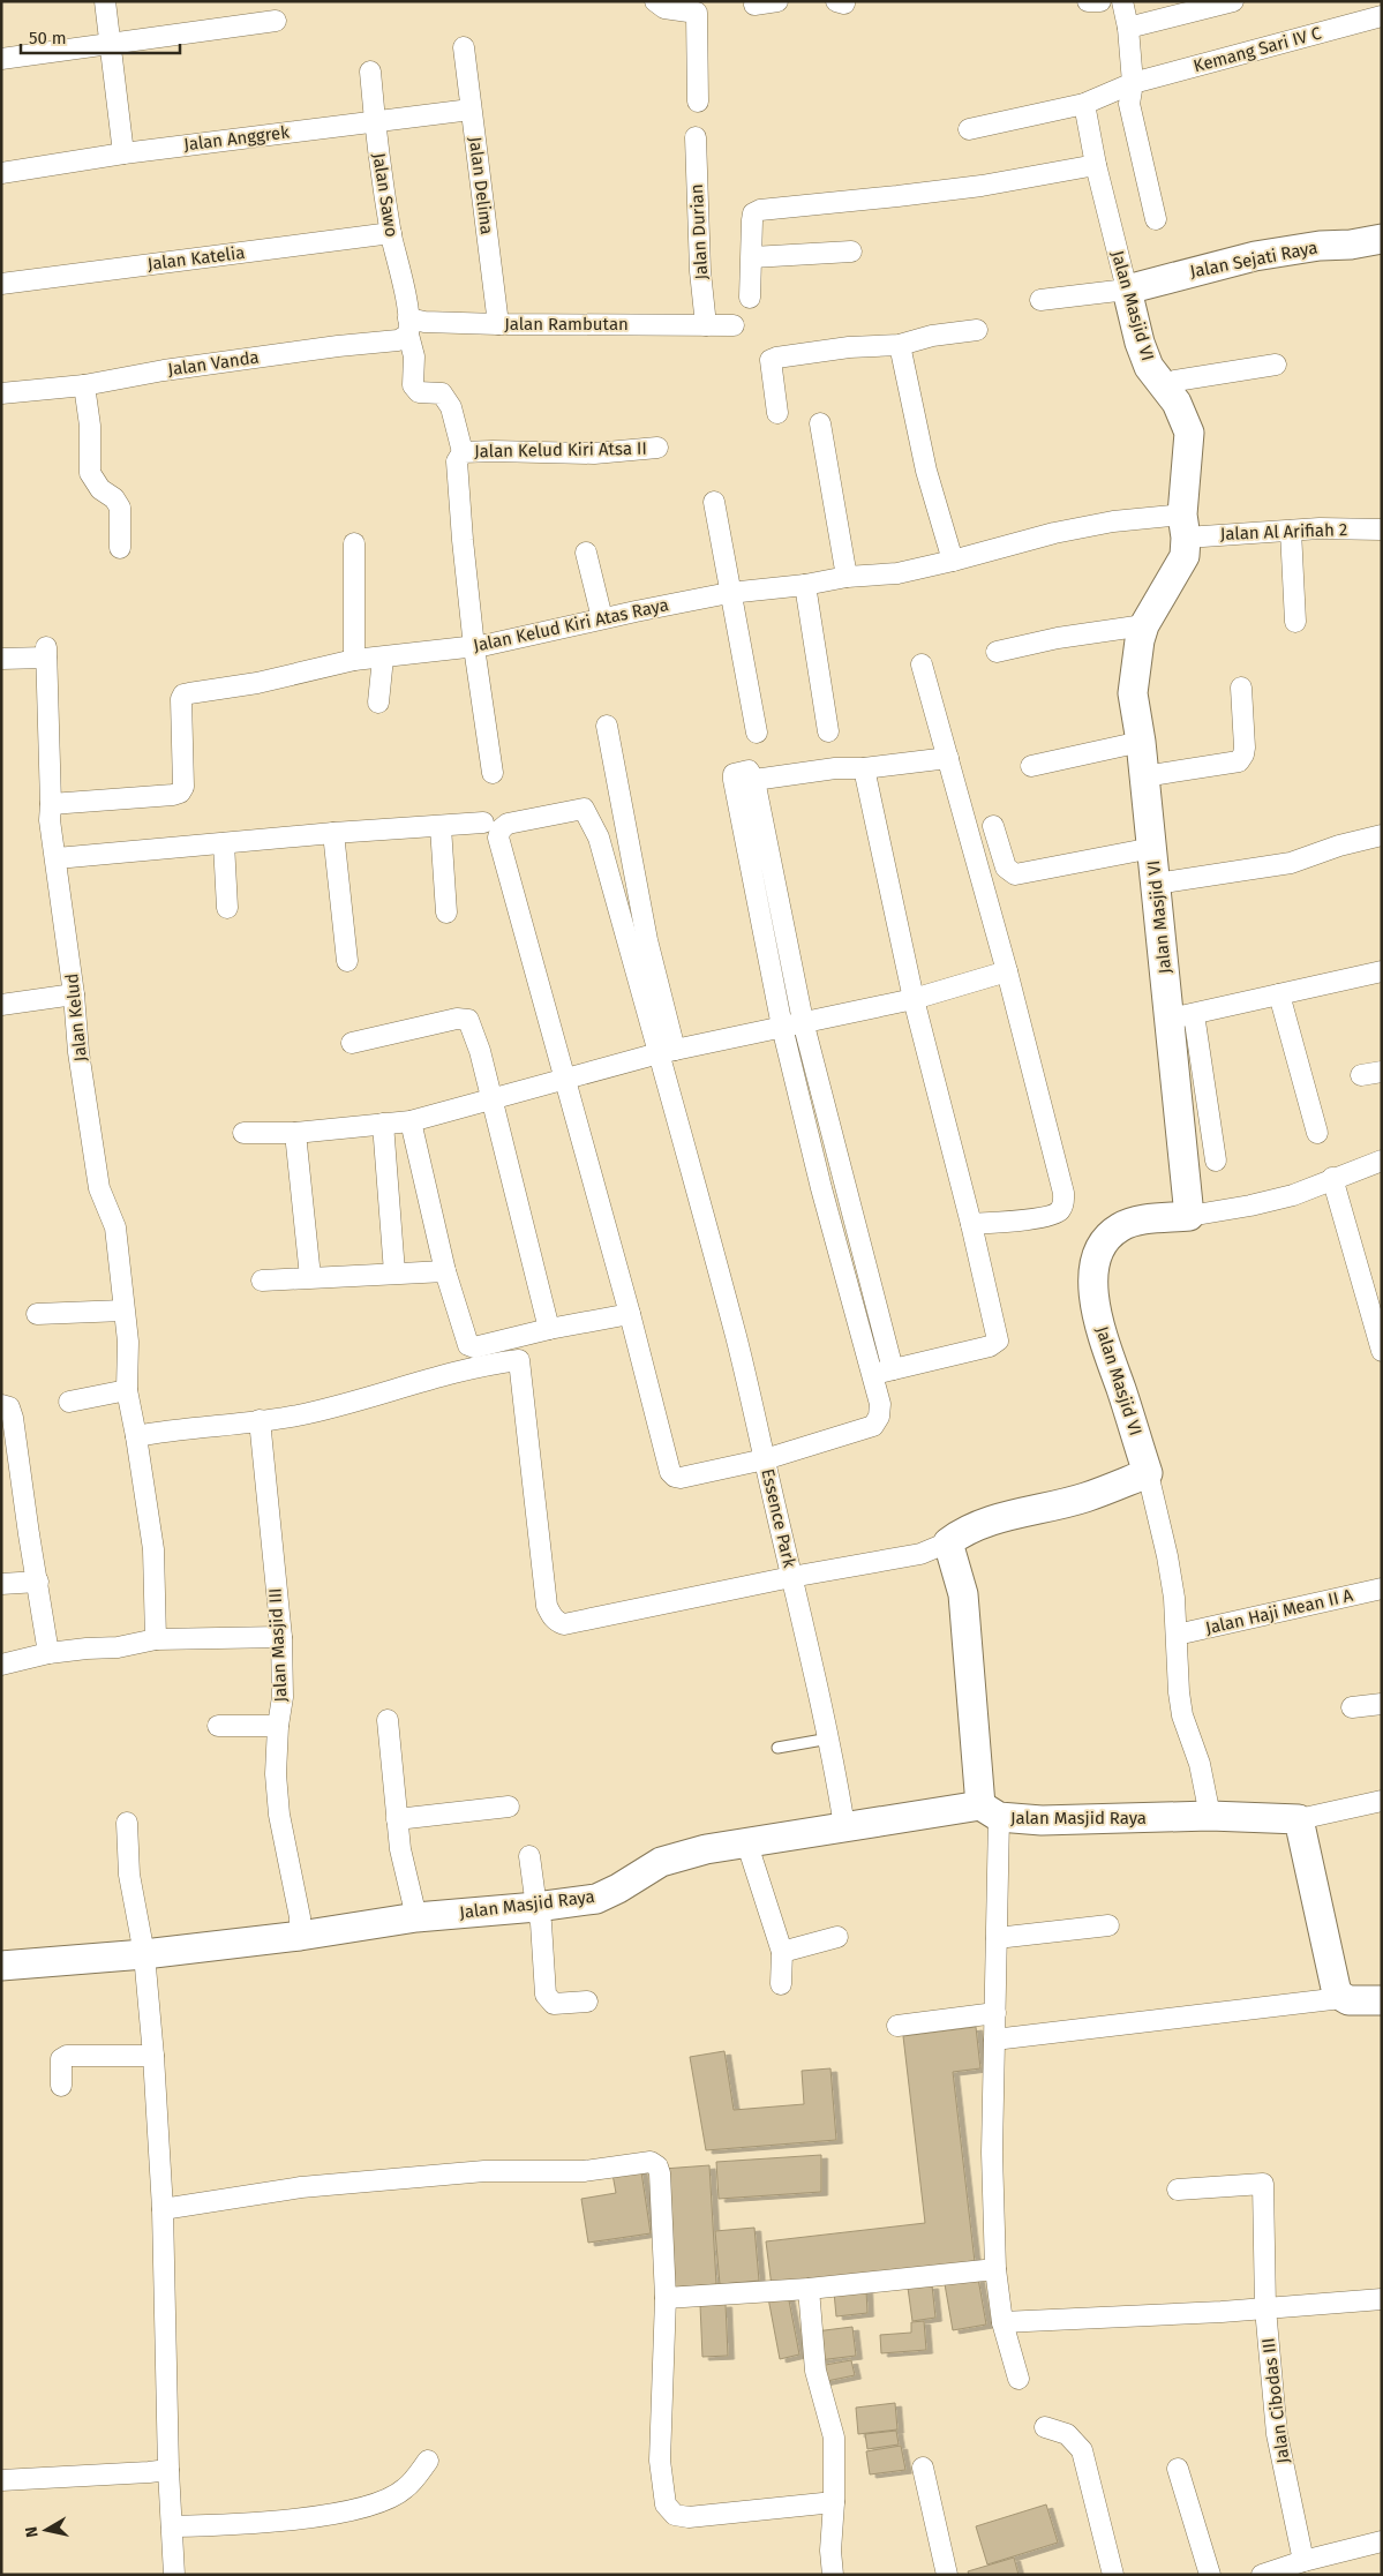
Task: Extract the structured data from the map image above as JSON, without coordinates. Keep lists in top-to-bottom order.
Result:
{
  "streets": {
    "street": [
      "Kemang Sari IV C",
      "Jalan Anggrek",
      "Jalan Delima",
      "Jalan Sawo",
      "Jalan Durian",
      "Jalan Katelia",
      "Jalan Sejati Raya",
      "Jalan Masjid VI",
      "Jalan Rambutan",
      "Jalan Vanda",
      "Jalan Kelud Kiri Atsa II",
      "Jalan Al Arifiah 2",
      "Jalan Kelud Kiri Atas Raya",
      "Jalan Kelud",
      "Essence Park",
      "Jalan Haji Mean II A",
      "Jalan Masjid III",
      "Jalan Masjid Raya",
      "Jalan Cibodas III"
    ]
  },
  "crossings": [
    ["Jalan Anggrek", "Jalan Delima"],
    ["Jalan Anggrek", "Jalan Sawo"],
    ["Jalan Delima", "Jalan Rambutan"],
    ["Jalan Sawo", "Jalan Katelia"],
    ["Jalan Sawo", "Jalan Rambutan"],
    ["Jalan Sawo", "Jalan Vanda"],
    ["Jalan Sawo", "Jalan Kelud Kiri Atsa II"],
    ["Jalan Durian", "Jalan Rambutan"],
    ["Jalan Sejati Raya", "Jalan Masjid VI"],
    ["Jalan Masjid VI", "Jalan Al Arifiah 2"],
    ["Jalan Masjid VI", "Jalan Kelud Kiri Atas Raya"],
    ["Jalan Masjid VI", "Jalan Haji Mean II A"],
    ["Jalan Masjid VI", "Jalan Masjid Raya"],
    ["Jalan Rambutan", "Jalan Vanda"],
    ["Jalan Rambutan", "Jalan Kelud Kiri Atsa II"],
    ["Jalan Vanda", "Jalan Kelud Kiri Atsa II"],
    ["Jalan Kelud Kiri Atsa II", "Jalan Kelud Kiri Atas Raya"],
    ["Jalan Al Arifiah 2", "Jalan Kelud Kiri Atas Raya"],
    ["Jalan Kelud Kiri Atas Raya", "Jalan Kelud"],
    ["Essence Park", "Jalan Masjid Raya"],
    ["Jalan Masjid III", "Jalan Masjid Raya"]
  ],
  "scale_bar": "50 m",
  "north": "left"
}
